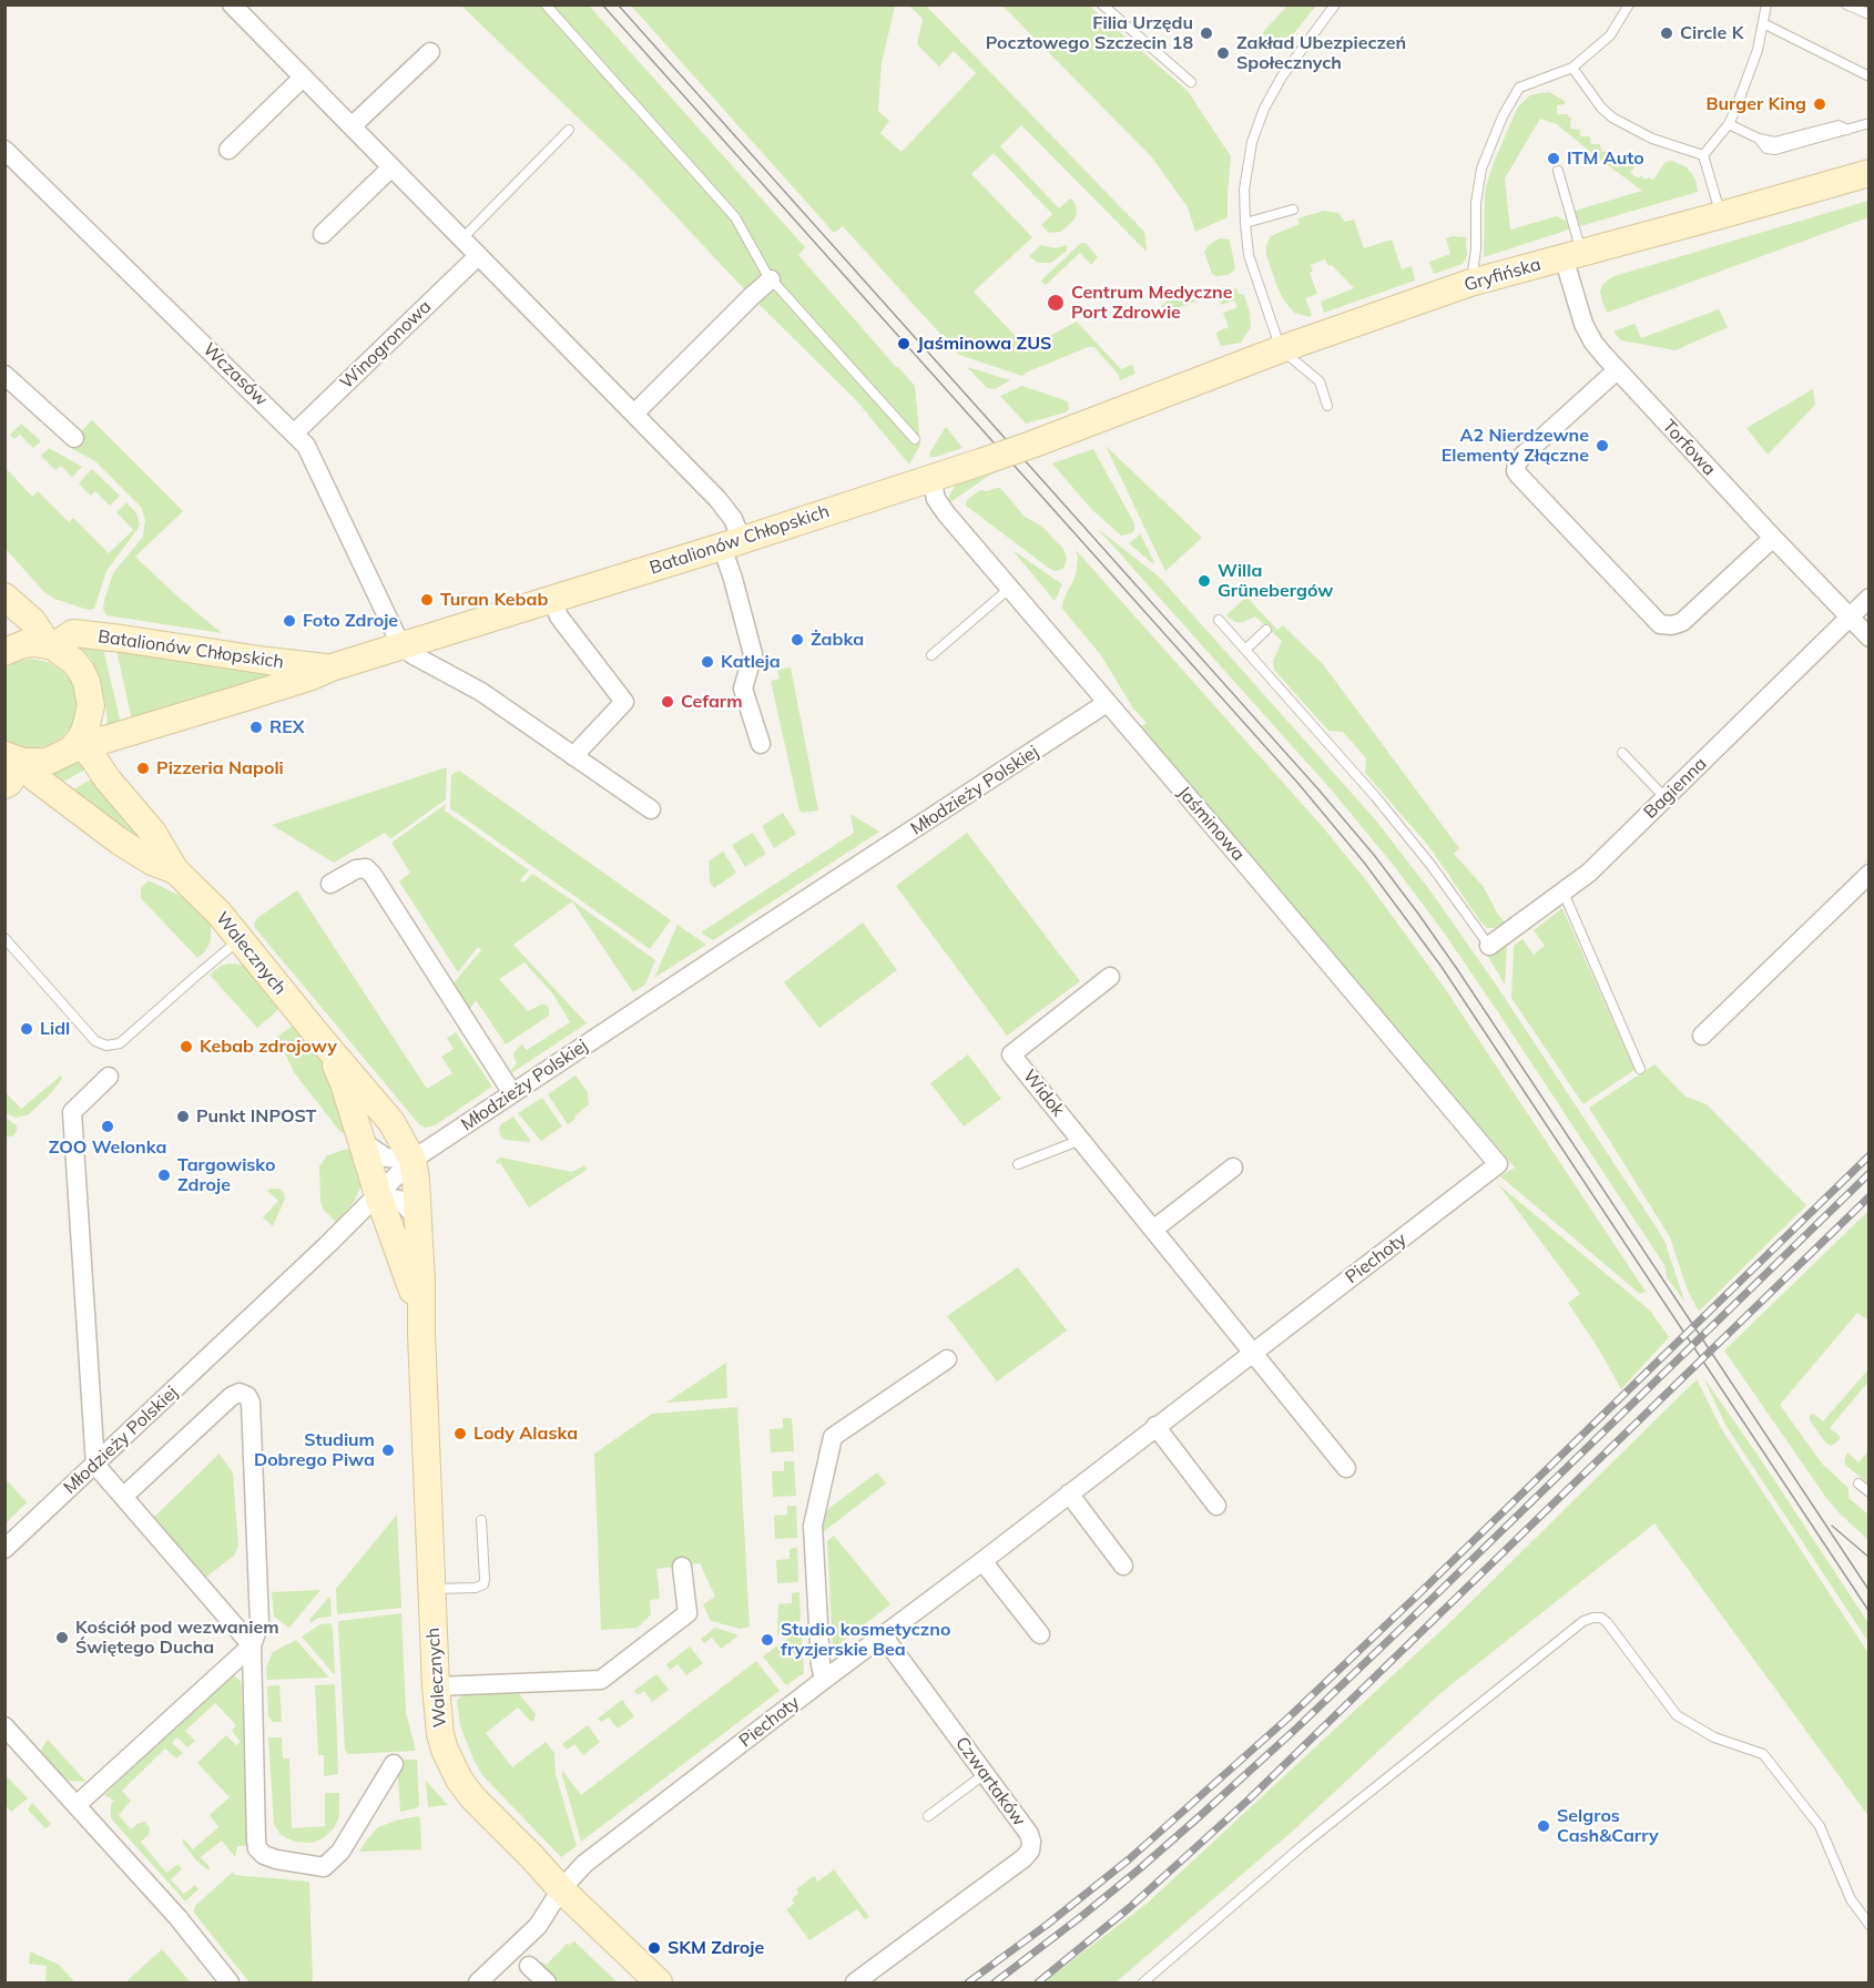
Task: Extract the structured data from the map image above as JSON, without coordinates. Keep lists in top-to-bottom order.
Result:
{
  "streets": {
    "street": [
      "Gryfińska",
      "Winogronowa",
      "Wczasów",
      "Torfowa",
      "Batalionów Chłopskich",
      "Bagienna",
      "Młodzieży Polskiej",
      "Jaśminowa",
      "Walecznych",
      "Widok",
      "Piechoty",
      "Czwartaków"
    ]
  },
  "crossings": [
    ["Gryfińska", "Torfowa"],
    ["Gryfińska", "Batalionów Chłopskich"],
    ["Winogronowa", "Wczasów"],
    ["Wczasów", "Batalionów Chłopskich"],
    ["Torfowa", "Bagienna"],
    ["Batalionów Chłopskich", "Jaśminowa"],
    ["Batalionów Chłopskich", "Walecznych"],
    ["Młodzieży Polskiej", "Jaśminowa"],
    ["Młodzieży Polskiej", "Walecznych"],
    ["Jaśminowa", "Piechoty"],
    ["Walecznych", "Piechoty"],
    ["Widok", "Piechoty"],
    ["Piechoty", "Czwartaków"]
  ],
  "places": [
    "Filia Urzędu Pocztowego Szczecin 18",
    "Circle K",
    "Zakład Ubezpieczeń Społecznych",
    "Burger King",
    "ITM Auto",
    "Centrum Medyczne Port Zdrowie",
    "Jaśminowa ZUS",
    "A2 Nierdzewne Elementy Złączne",
    "Willa Grünebergów",
    "Turan Kebab",
    "Foto Zdroje",
    "Żabka",
    "Katleja",
    "Cefarm",
    "REX",
    "Pizzeria Napoli",
    "Lidl",
    "Kebab zdrojowy",
    "Punkt INPOST",
    "ZOO Welonka",
    "Targowisko Zdroje",
    "Lody Alaska",
    "Studium Dobrego Piwa",
    "Kościół pod wezwaniem Świętego Ducha",
    "Studio kosmetyczno fryzjerskie Bea",
    "Selgros Cash&Carry",
    "SKM Zdroje"
  ]
}
